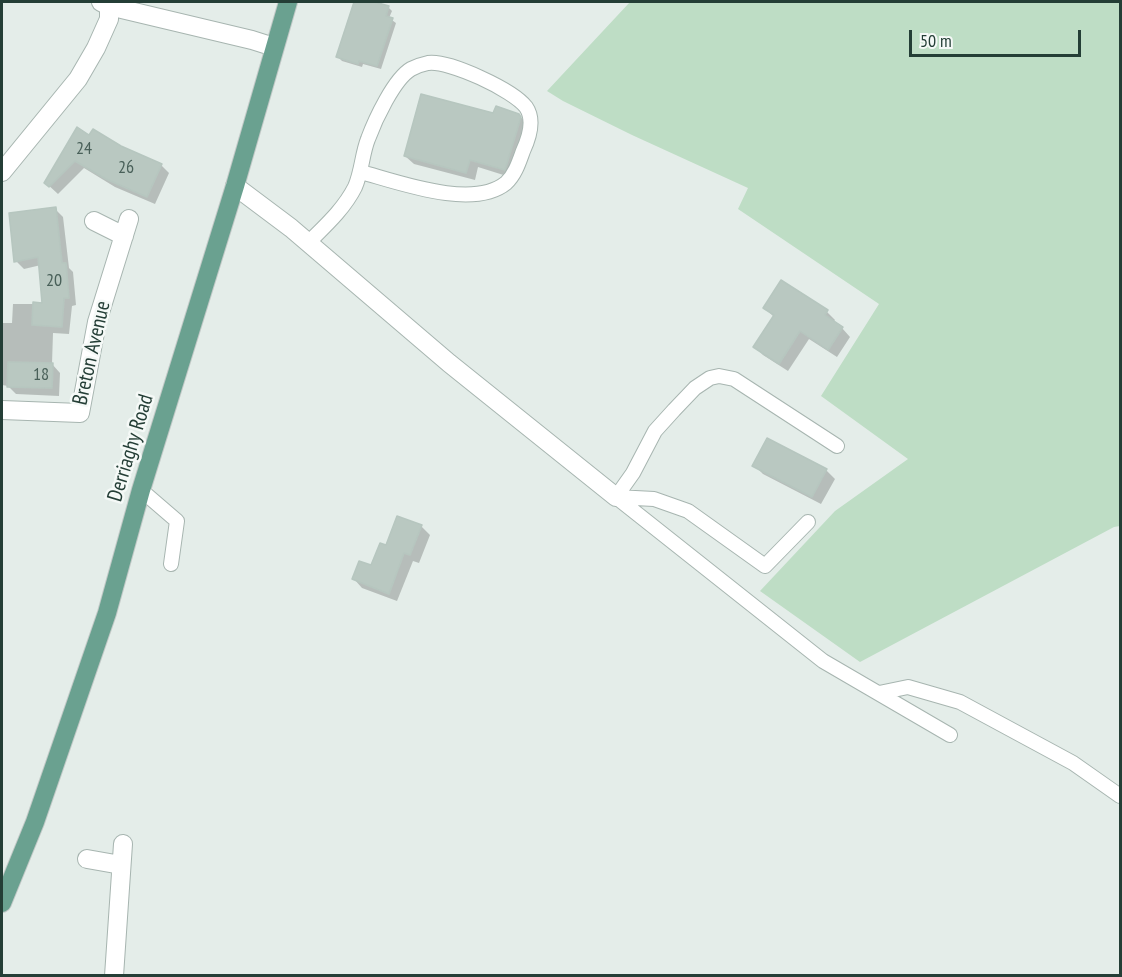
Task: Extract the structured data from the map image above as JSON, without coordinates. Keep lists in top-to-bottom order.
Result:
{
  "streets": {
    "main road": ["Derriaghy Road"],
    "street": ["Breton Avenue"]
  },
  "house_numbers": [
    "24",
    "26",
    "20",
    "18"
  ],
  "scale_bar": "50 m"
}
